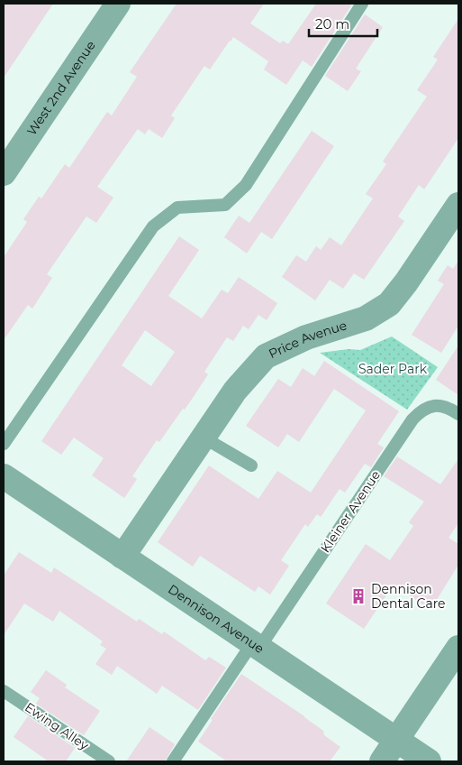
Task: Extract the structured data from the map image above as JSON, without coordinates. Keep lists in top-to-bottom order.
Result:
{
  "streets": {
    "street": ["West 2nd Avenue", "Price Avenue", "Dennison Avenue"],
    "lane": ["Kleiner Avenue", "Ewing Alley"]
  },
  "crossings": [
    ["Price Avenue", "Dennison Avenue"],
    ["Kleiner Avenue", "Dennison Avenue"]
  ],
  "parks": ["Sader Park"],
  "places": {
    "building": ["Dennison Dental Care"]
  },
  "scale_bar": "20 m"
}
